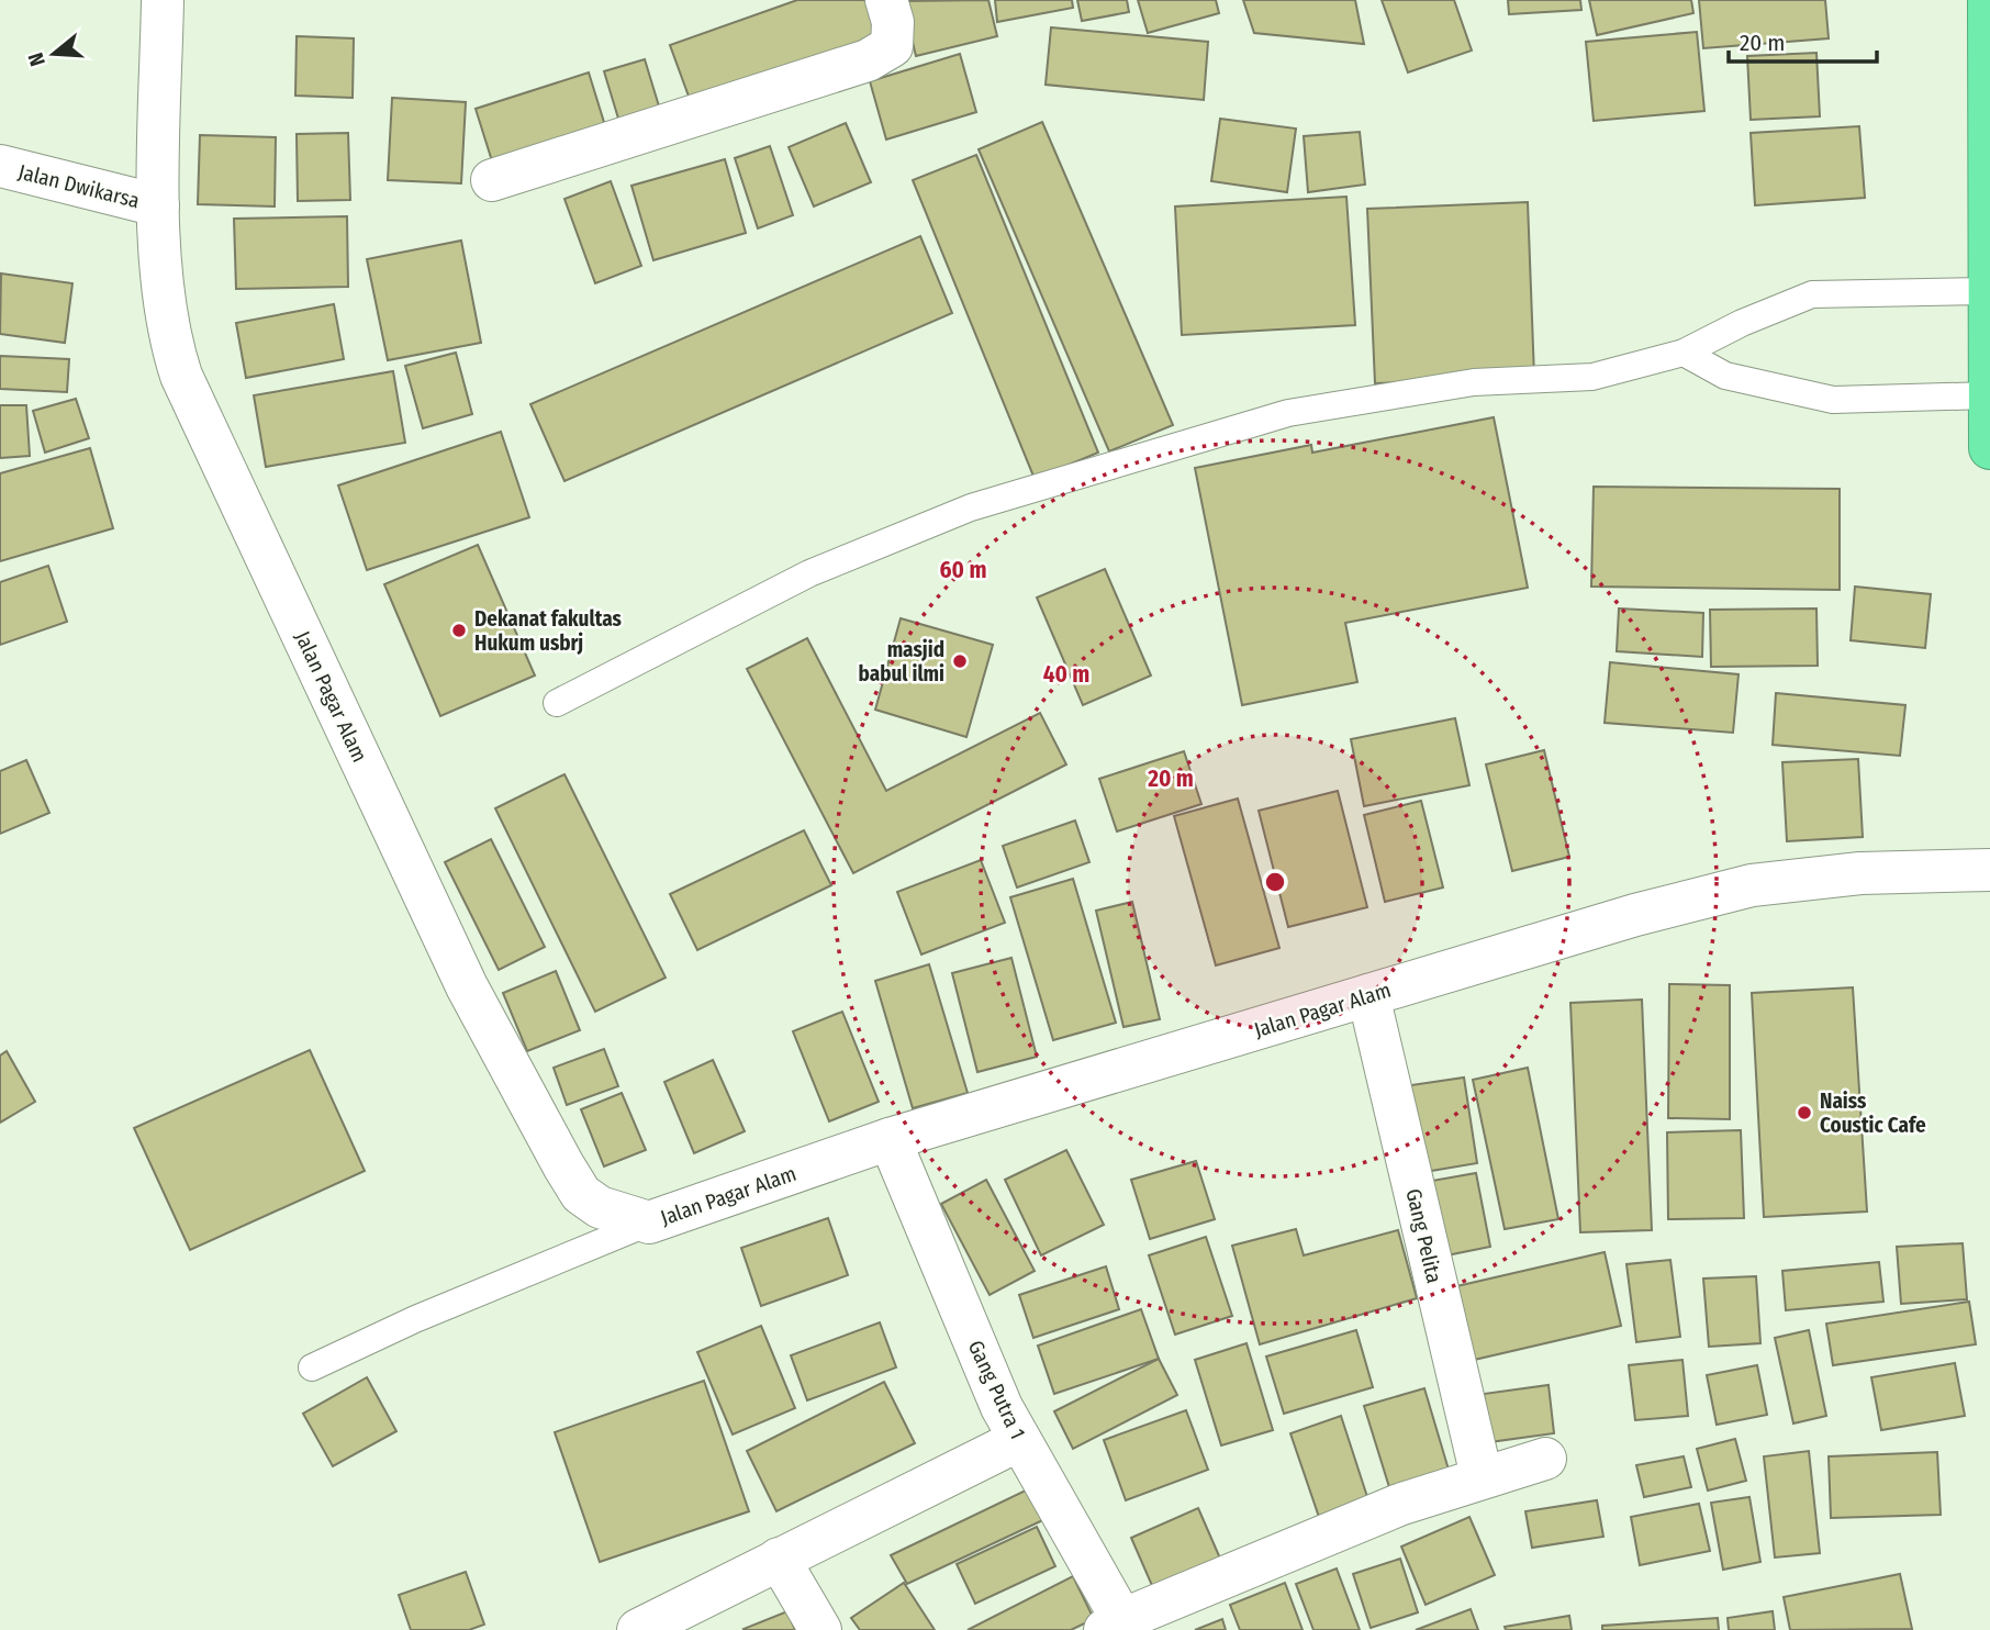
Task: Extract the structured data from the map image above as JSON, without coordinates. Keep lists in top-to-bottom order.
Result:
{
  "streets": {
    "street": [
      "Jalan Dwikarsa",
      "Jalan Pagar Alam",
      "Gang Pelita",
      "Gang Putra 1"
    ]
  },
  "crossings": [
    ["Jalan Dwikarsa", "Jalan Pagar Alam"],
    ["Jalan Pagar Alam", "Gang Pelita"],
    ["Jalan Pagar Alam", "Gang Putra 1"]
  ],
  "places": ["Dekanat fakultas Hukum usbrj", "masjid babul ilmi", "Naiss Coustic Cafe"],
  "scale_bar": "20 m",
  "north": "left",
  "rings": ["60 m", "40 m", "20 m"]
}
